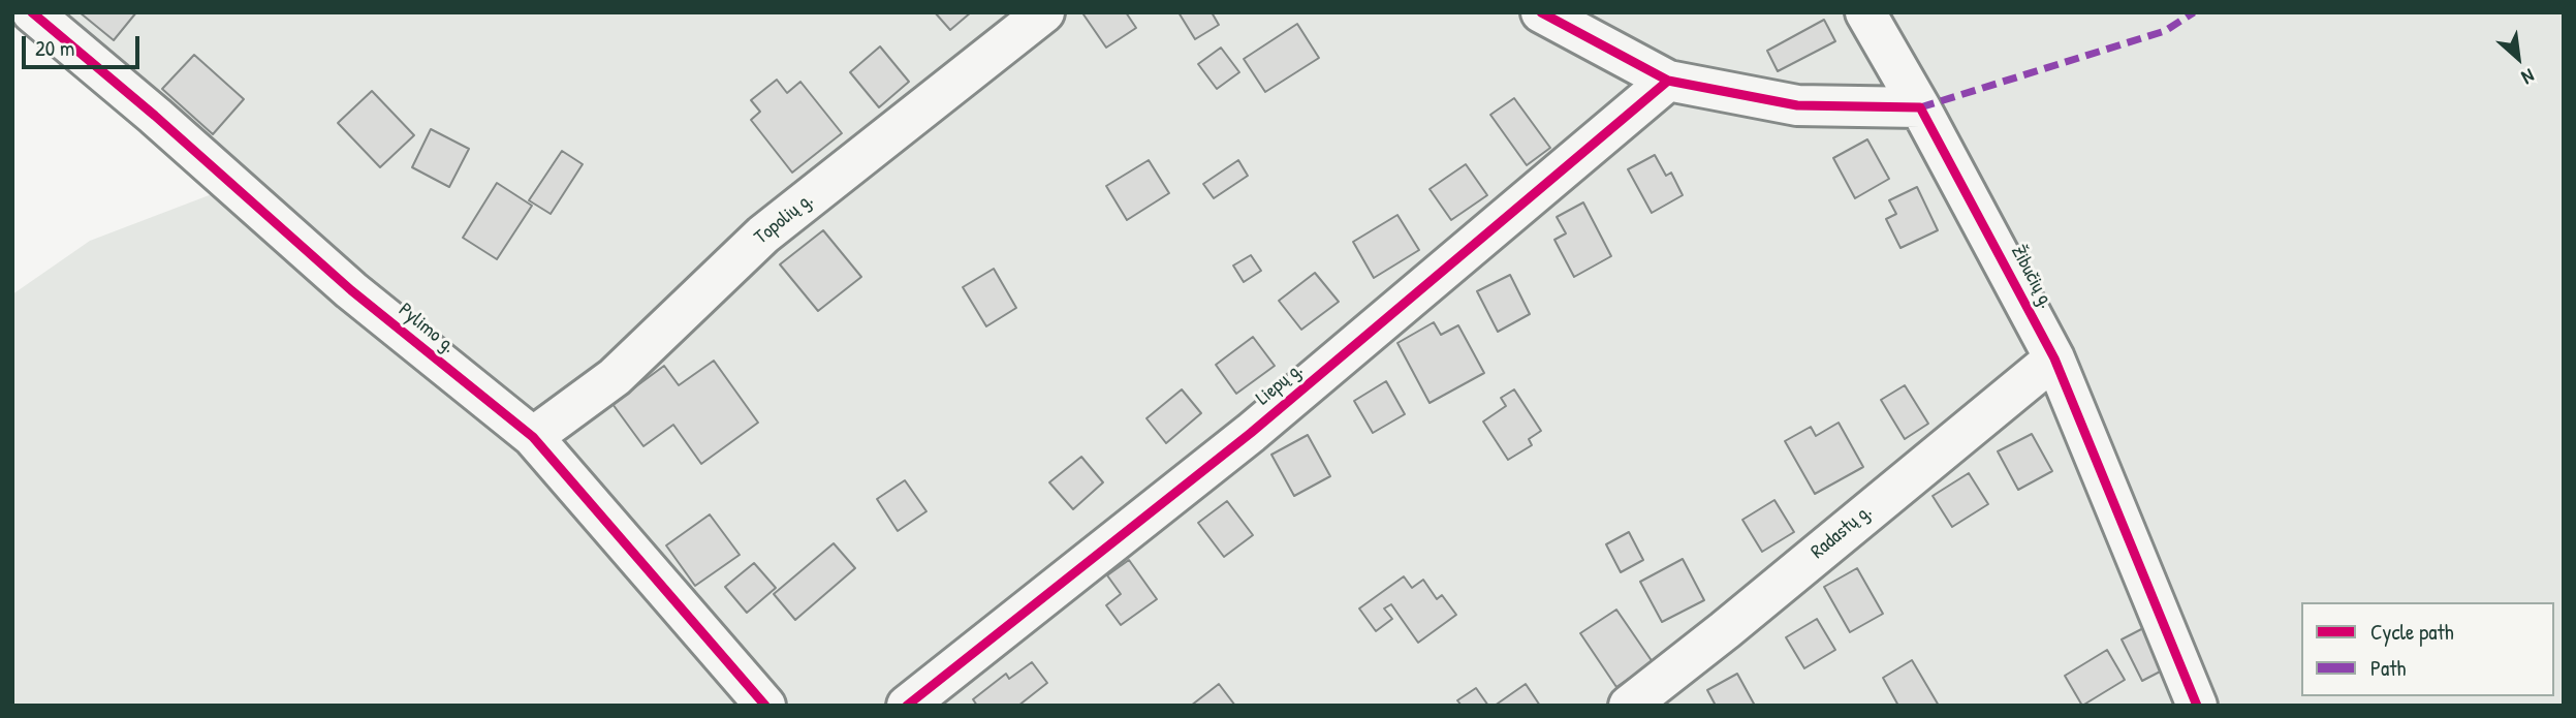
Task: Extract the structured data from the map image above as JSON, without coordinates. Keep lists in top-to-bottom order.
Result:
{
  "streets": {
    "street": [
      "Topolių g.",
      "Žibučių g.",
      "Pylimo g.",
      "Liepų g.",
      "Radastų g."
    ]
  },
  "crossings": [
    ["Topolių g.", "Pylimo g."],
    ["Žibučių g.", "Radastų g."]
  ],
  "legend": ["Cycle path", "Path"],
  "scale_bar": "20 m",
  "north": "bottom right"
}
